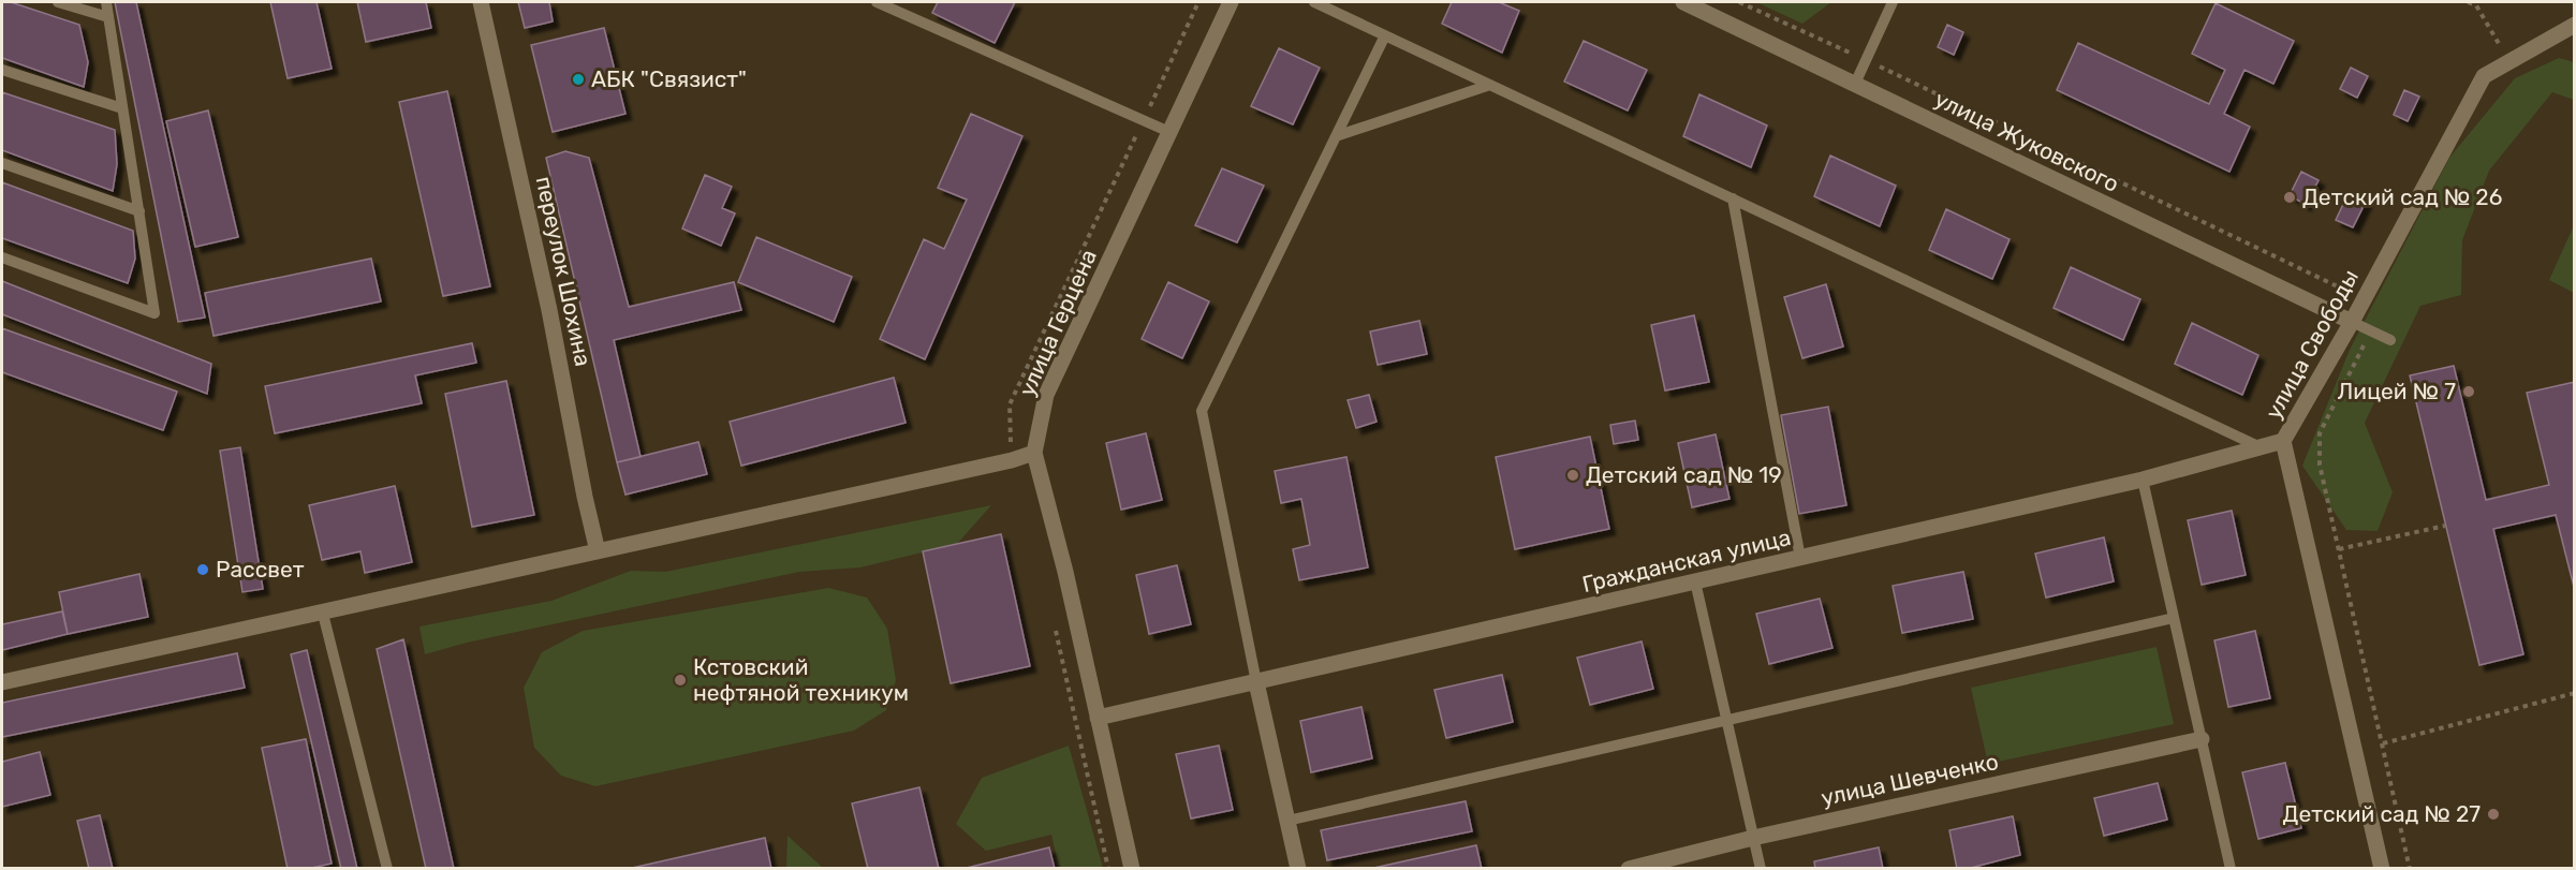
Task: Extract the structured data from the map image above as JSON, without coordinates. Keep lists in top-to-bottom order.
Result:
{
  "streets": {
    "street": [
      "улица Жуковского",
      "переулок Шохина",
      "улица Герцена",
      "улица Свободы",
      "Гражданская улица",
      "улица Шевченко"
    ]
  },
  "crossings": [
    ["улица Жуковского", "улица Свободы"],
    ["улица Герцена", "Гражданская улица"],
    ["улица Свободы", "Гражданская улица"]
  ],
  "places": [
    "АБК \"Связист\"",
    "Детский сад № 26",
    "Лицей № 7",
    "Детский сад № 19",
    "Рассвет",
    "Кстовский нефтяной техникум",
    "Детский сад № 27"
  ]
}
